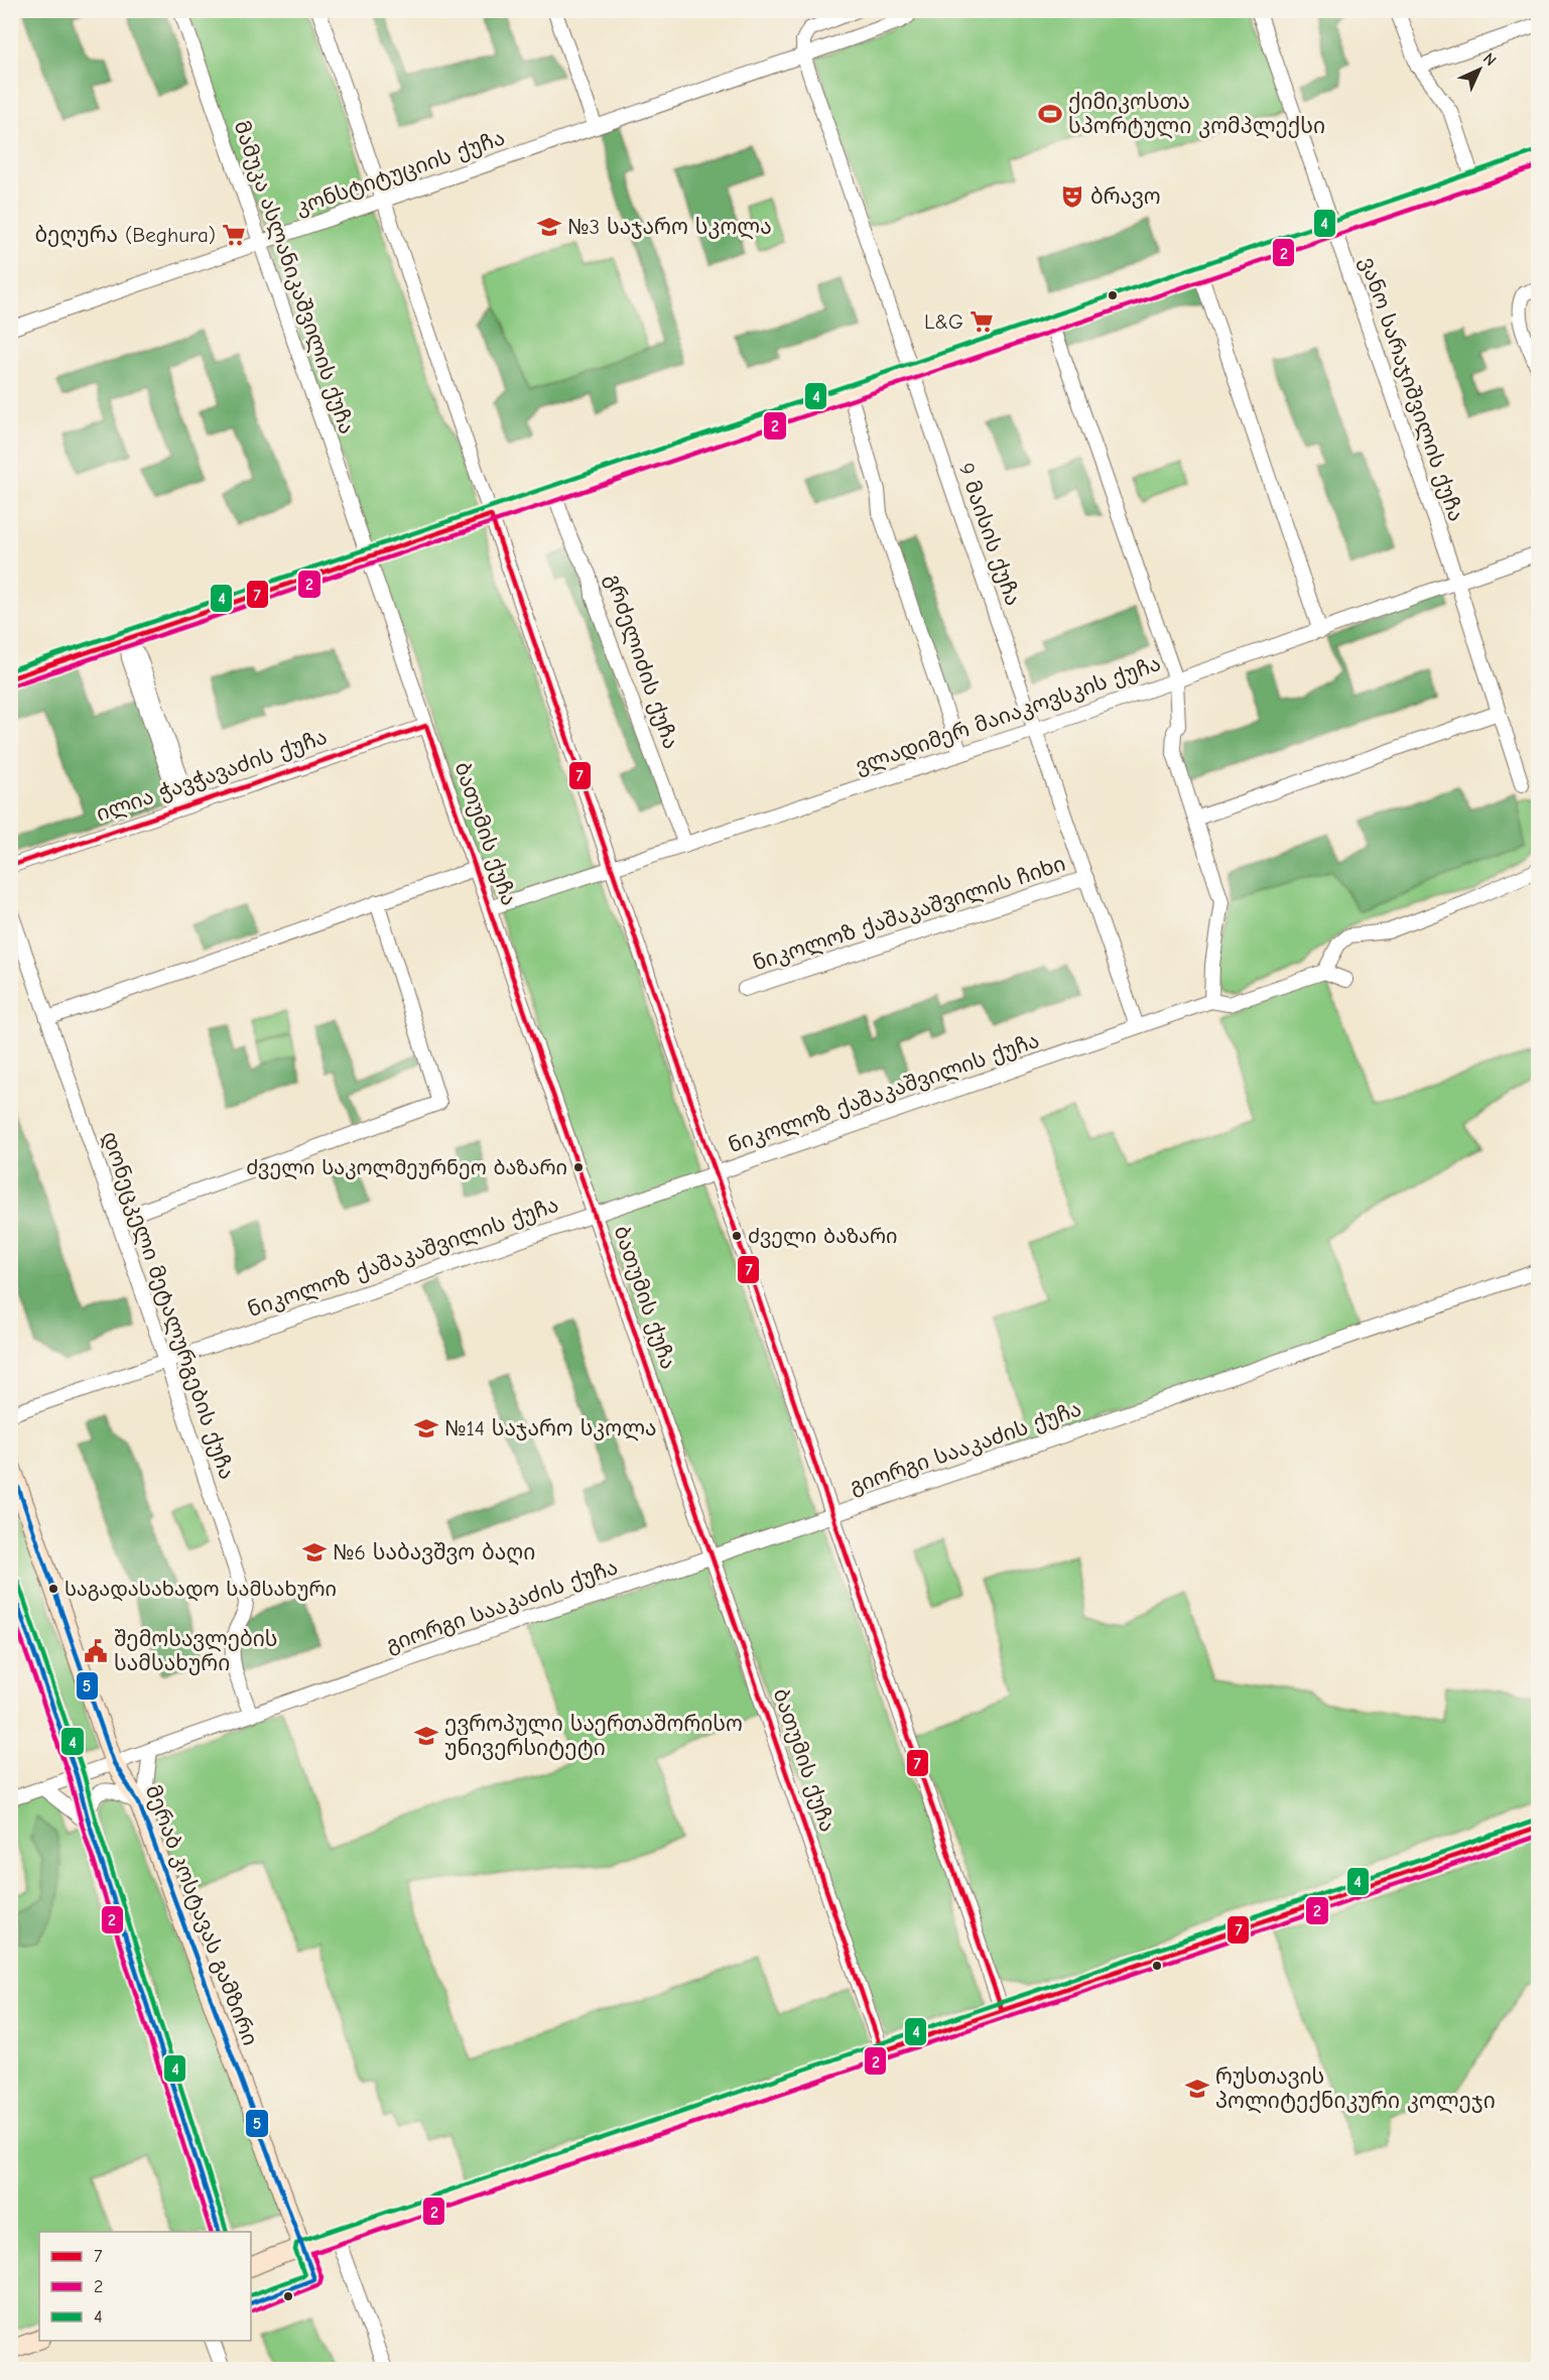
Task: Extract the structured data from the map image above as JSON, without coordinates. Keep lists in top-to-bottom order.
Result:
{
  "streets": {
    "street": [
      "კონსტიტუციის ქუჩა",
      "მამუკა ასლანიკაშვილის ქუჩა",
      "ვანო სარაჯიშვილის ქუჩა",
      "9 მაისის ქუჩა",
      "გრძელიძის ქუჩა",
      "ვლადიმერ მაიაკოვსკის ქუჩა",
      "ილია ჭავჭავაძის ქუჩა",
      "ბათუმის ქუჩა",
      "ნიკოლოზ ქაშაკაშვილის ჩიხი",
      "ნიკოლოზ ქაშაკაშვილის ქუჩა",
      "დონეცკელი მეტალურგების ქუჩა",
      "გიორგი სააკაძის ქუჩა",
      "მერაბ კოსტავას გამზირი"
    ]
  },
  "crossings": [
    ["კონსტიტუციის ქუჩა", "მამუკა ასლანიკაშვილის ქუჩა"],
    ["კონსტიტუციის ქუჩა", "9 მაისის ქუჩა"],
    ["მამუკა ასლანიკაშვილის ქუჩა", "ბათუმის ქუჩა"],
    ["ვანო სარაჯიშვილის ქუჩა", "ვლადიმერ მაიაკოვსკის ქუჩა"],
    ["9 მაისის ქუჩა", "ვლადიმერ მაიაკოვსკის ქუჩა"],
    ["9 მაისის ქუჩა", "ნიკოლოზ ქაშაკაშვილის ჩიხი"],
    ["9 მაისის ქუჩა", "ნიკოლოზ ქაშაკაშვილის ქუჩა"],
    ["გრძელიძის ქუჩა", "ვლადიმერ მაიაკოვსკის ქუჩა"],
    ["ვლადიმერ მაიაკოვსკის ქუჩა", "ბათუმის ქუჩა"],
    ["ილია ჭავჭავაძის ქუჩა", "ბათუმის ქუჩა"],
    ["ბათუმის ქუჩა", "ნიკოლოზ ქაშაკაშვილის ქუჩა"],
    ["ბათუმის ქუჩა", "გიორგი სააკაძის ქუჩა"],
    ["ნიკოლოზ ქაშაკაშვილის ქუჩა", "დონეცკელი მეტალურგების ქუჩა"],
    ["დონეცკელი მეტალურგების ქუჩა", "გიორგი სააკაძის ქუჩა"],
    ["გიორგი სააკაძის ქუჩა", "მერაბ კოსტავას გამზირი"]
  ],
  "places": {
    "sports": ["ქიმიკოსთა სპორტული კომპლექსი"],
    "theatre": ["ბრავო"],
    "school or university": [
      "№3 საჯარო სკოლა",
      "№14 საჯარო სკოლა",
      "№6 საბავშვო ბაღი",
      "ევროპული საერთაშორისო უნივერსიტეტი",
      "რუსთავის პოლიტექნიკური კოლეჯი"
    ],
    "supermarket": ["ბეღურა (Beghura)", "L&G"],
    "other": ["ძველი საკოლმეურნეო ბაზარი", "ძველი ბაზარი", "საგადასახადო სამსახური"],
    "public building": ["შემოსავლების სამსახური"]
  },
  "lines": [
    "transit line 4",
    "transit line 2",
    "transit line 7",
    "transit line 5"
  ],
  "legend": ["7", "2", "4"],
  "north": "top right"
}
